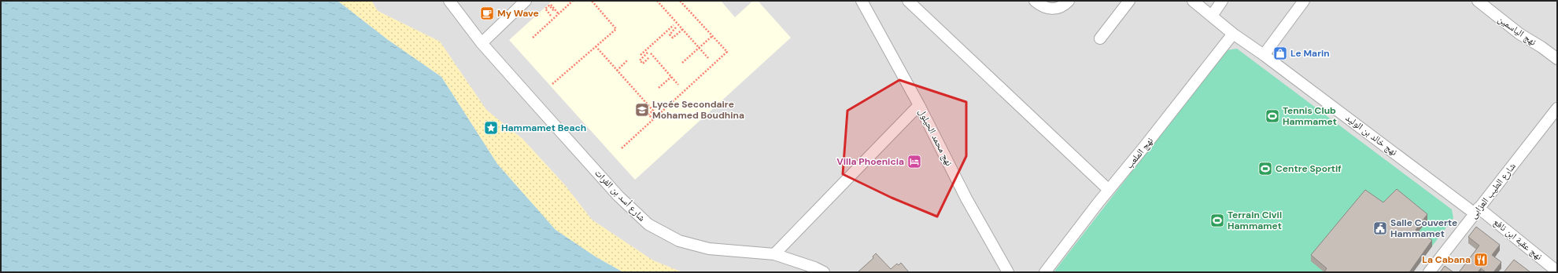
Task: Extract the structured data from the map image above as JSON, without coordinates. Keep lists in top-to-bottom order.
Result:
{
  "streets": {
    "street": [
      "نهج الياسمين",
      "نهج خالد بن الوليد",
      "نهج محمد الحيلول",
      "نهج الملعب",
      "شارع الطيب العزابى",
      "شارع أسد بن الفرات",
      "نهج عقبة ابن نافع"
    ]
  },
  "crossings": [
    ["نهج خالد بن الوليد", "نهج الملعب"],
    ["نهج خالد بن الوليد", "شارع الطيب العزابى"],
    ["نهج خالد بن الوليد", "نهج عقبة ابن نافع"],
    ["شارع الطيب العزابى", "نهج عقبة ابن نافع"]
  ],
  "places": {
    "cafe": ["My Wave"],
    "shop": ["Le Marin"],
    "school or university": ["Lycée Secondaire Mohamed Boudhina"],
    "sports": ["Tennis Club Hammamet", "Centre Sportif", "Terrain Civil Hammamet"],
    "place": ["Hammamet Beach"],
    "hotel": ["Villa Phoenicia"],
    "public building": ["Salle Couverte Hammamet"],
    "restaurant": ["La Cabana"]
  }
}
